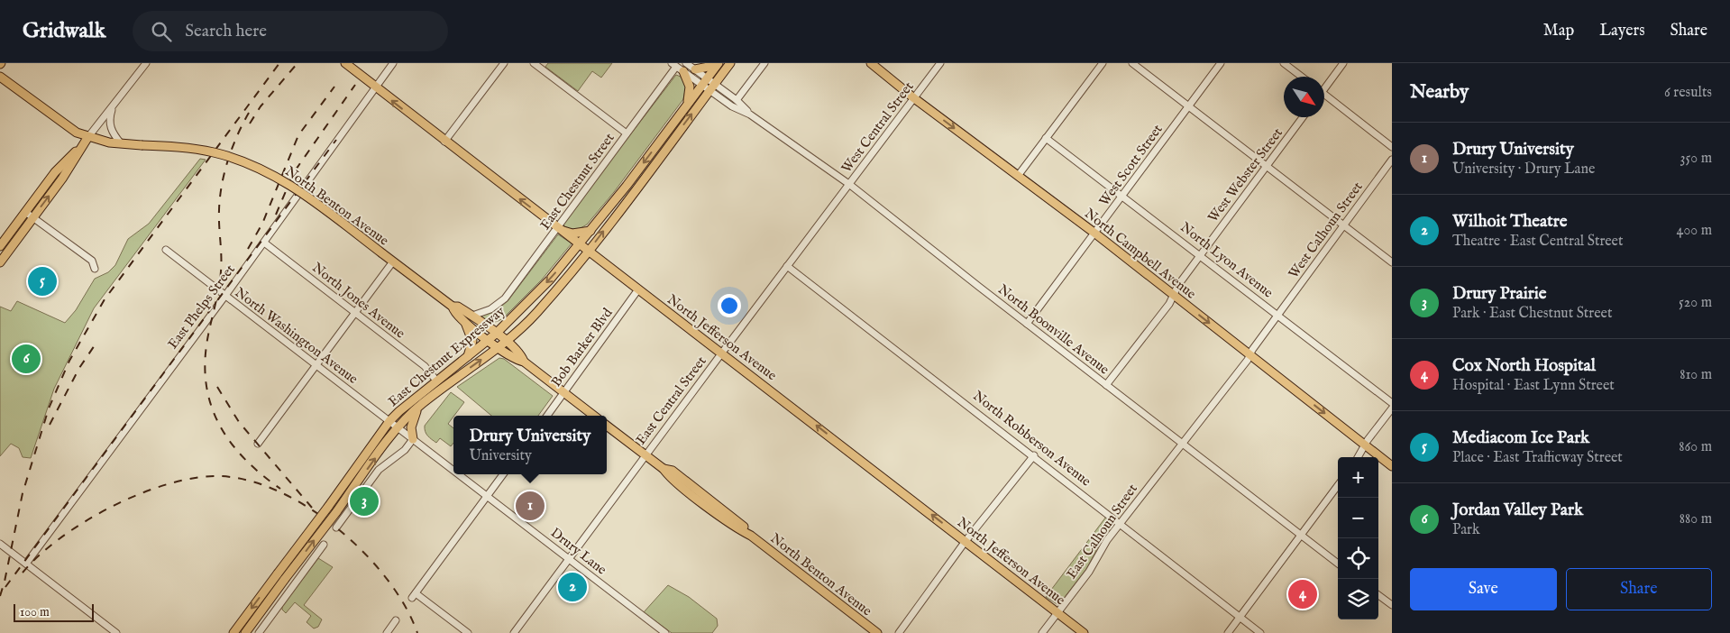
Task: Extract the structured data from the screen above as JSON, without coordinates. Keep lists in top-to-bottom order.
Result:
{
  "streets": {
    "main road": [
      "North Benton Avenue",
      "North Campbell Avenue",
      "North Jefferson Avenue",
      "East Chestnut Expressway"
    ],
    "street": [
      "West Central Street",
      "West Scott Street",
      "West Webster Street",
      "East Chestnut Street",
      "West Calhoun Street",
      "North Lyon Avenue",
      "North Jones Avenue",
      "East Phelps Street",
      "North Boonville Avenue",
      "North Washington Avenue",
      "Bob Barker Blvd",
      "East Central Street",
      "North Robberson Avenue",
      "East Calhoun Street",
      "Drury Lane"
    ]
  },
  "crossings": [
    ["West Central Street", "North Campbell Avenue"],
    ["West Central Street", "North Boonville Avenue"],
    ["West Central Street", "East Central Street"],
    ["West Scott Street", "North Campbell Avenue"],
    ["West Scott Street", "North Lyon Avenue"],
    ["West Scott Street", "North Boonville Avenue"],
    ["West Webster Street", "North Campbell Avenue"],
    ["West Webster Street", "North Lyon Avenue"],
    ["West Webster Street", "North Boonville Avenue"],
    ["East Chestnut Street", "North Benton Avenue"],
    ["East Chestnut Street", "North Boonville Avenue"],
    ["East Chestnut Street", "North Jefferson Avenue"],
    ["North Benton Avenue", "Bob Barker Blvd"],
    ["North Benton Avenue", "East Chestnut Expressway"],
    ["North Benton Avenue", "East Central Street"],
    ["West Calhoun Street", "North Campbell Avenue"],
    ["West Calhoun Street", "North Lyon Avenue"],
    ["West Calhoun Street", "North Boonville Avenue"],
    ["West Calhoun Street", "East Calhoun Street"],
    ["North Jones Avenue", "East Phelps Street"],
    ["North Jones Avenue", "East Chestnut Expressway"],
    ["East Phelps Street", "North Washington Avenue"],
    ["East Phelps Street", "North Jefferson Avenue"],
    ["North Boonville Avenue", "East Chestnut Expressway"],
    ["North Boonville Avenue", "East Central Street"],
    ["North Boonville Avenue", "East Calhoun Street"],
    ["North Washington Avenue", "East Chestnut Expressway"],
    ["North Washington Avenue", "Drury Lane"],
    ["North Jefferson Avenue", "Bob Barker Blvd"],
    ["North Jefferson Avenue", "East Chestnut Expressway"],
    ["North Jefferson Avenue", "East Central Street"],
    ["North Jefferson Avenue", "East Calhoun Street"],
    ["East Central Street", "North Robberson Avenue"],
    ["East Central Street", "Drury Lane"],
    ["North Robberson Avenue", "East Calhoun Street"]
  ],
  "one_way": ["North Campbell Avenue", "North Jefferson Avenue"],
  "scale_bar": "100 m",
  "north": "bottom right",
  "page": {
    "header": "Gridwalk",
    "search": "Search here",
    "nav": ["Map", "Layers", "Share"],
    "heading": ["Nearby", "6 results"],
    "list": [
      {
        "mark": "1",
        "name": "Drury University",
        "note": "University · Drury Lane",
        "value": "350 m"
      },
      {
        "mark": "2",
        "name": "Wilhoit Theatre",
        "note": "Theatre · East Central Street",
        "value": "400 m"
      },
      {
        "mark": "3",
        "name": "Drury Prairie",
        "note": "Park · East Chestnut Street",
        "value": "520 m"
      },
      {
        "mark": "4",
        "name": "Cox North Hospital",
        "note": "Hospital · East Lynn Street",
        "value": "810 m"
      },
      {
        "mark": "5",
        "name": "Mediacom Ice Park",
        "note": "Place · East Trafficway Street",
        "value": "860 m"
      },
      {
        "mark": "6",
        "name": "Jordan Valley Park",
        "note": "Park",
        "value": "880 m"
      }
    ],
    "pins": [
      "5",
      "6",
      "3",
      "1",
      "2",
      "4"
    ],
    "popup": ["Drury University", "University"],
    "map_buttons": ["+", "−"],
    "buttons": ["Save", "Share"],
    "scale": "100 m"
  }
}
